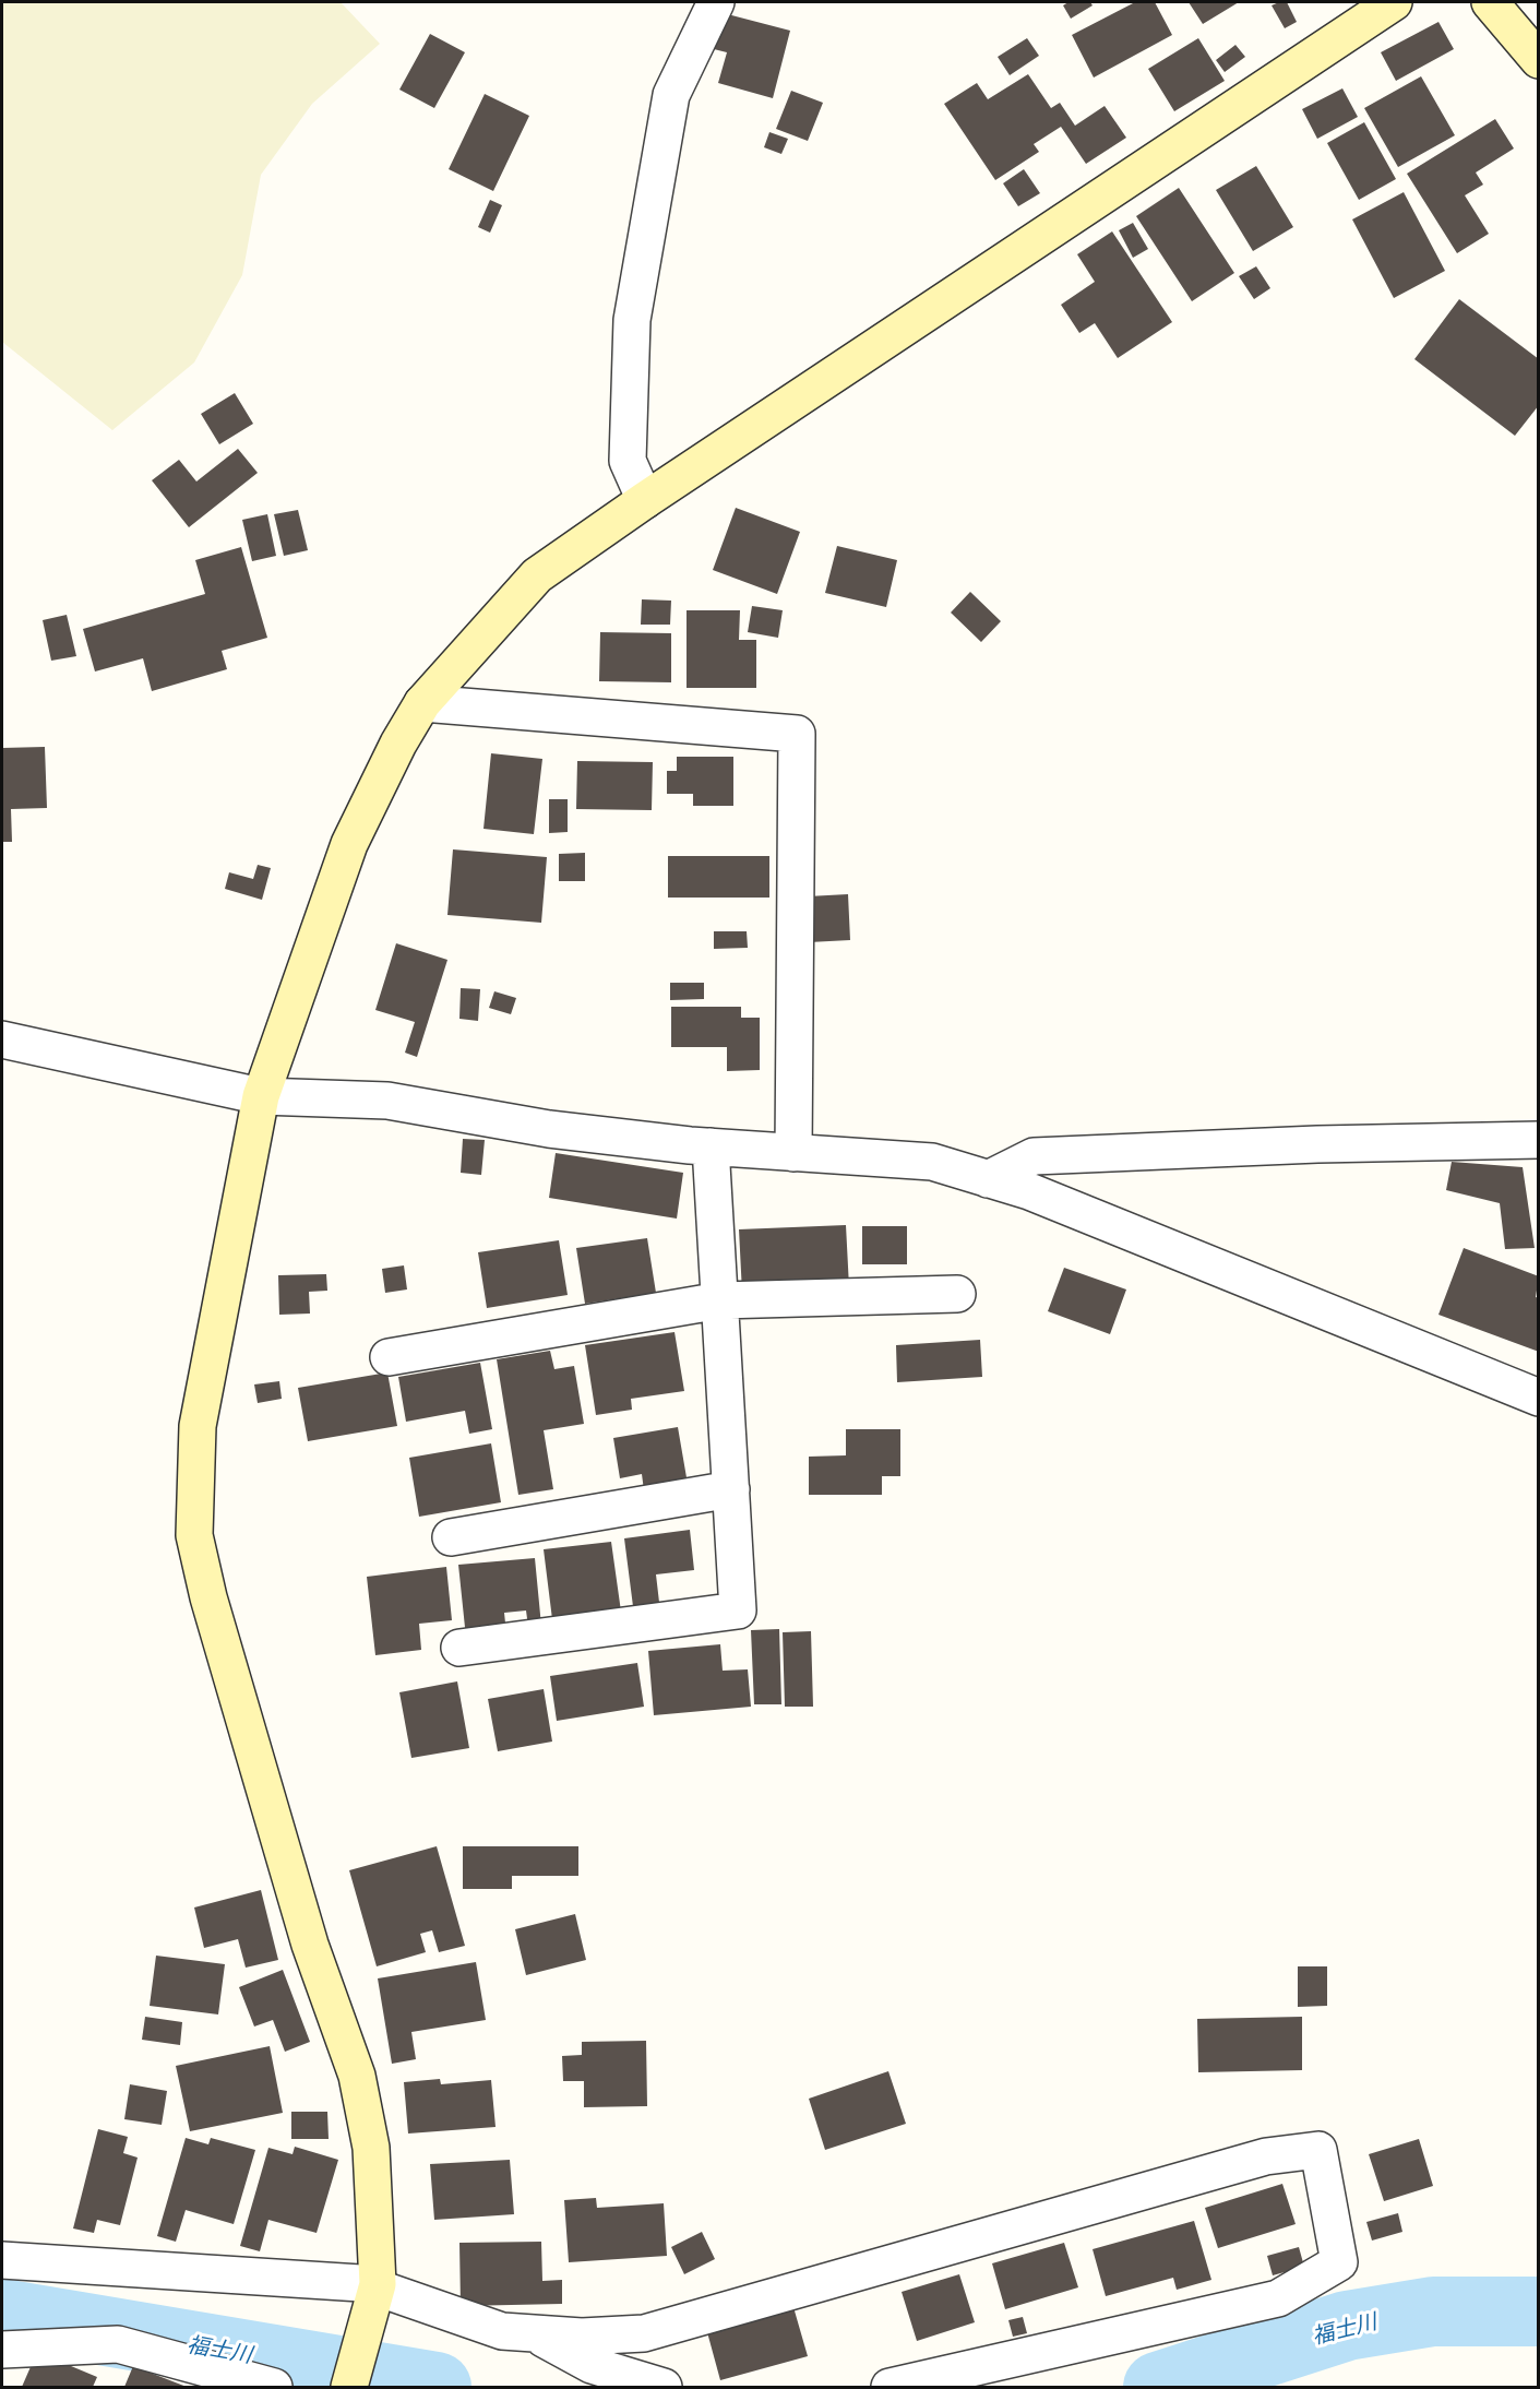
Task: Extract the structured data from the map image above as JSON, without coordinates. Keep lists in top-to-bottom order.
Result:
{
  "water": ["福士川"]
}
